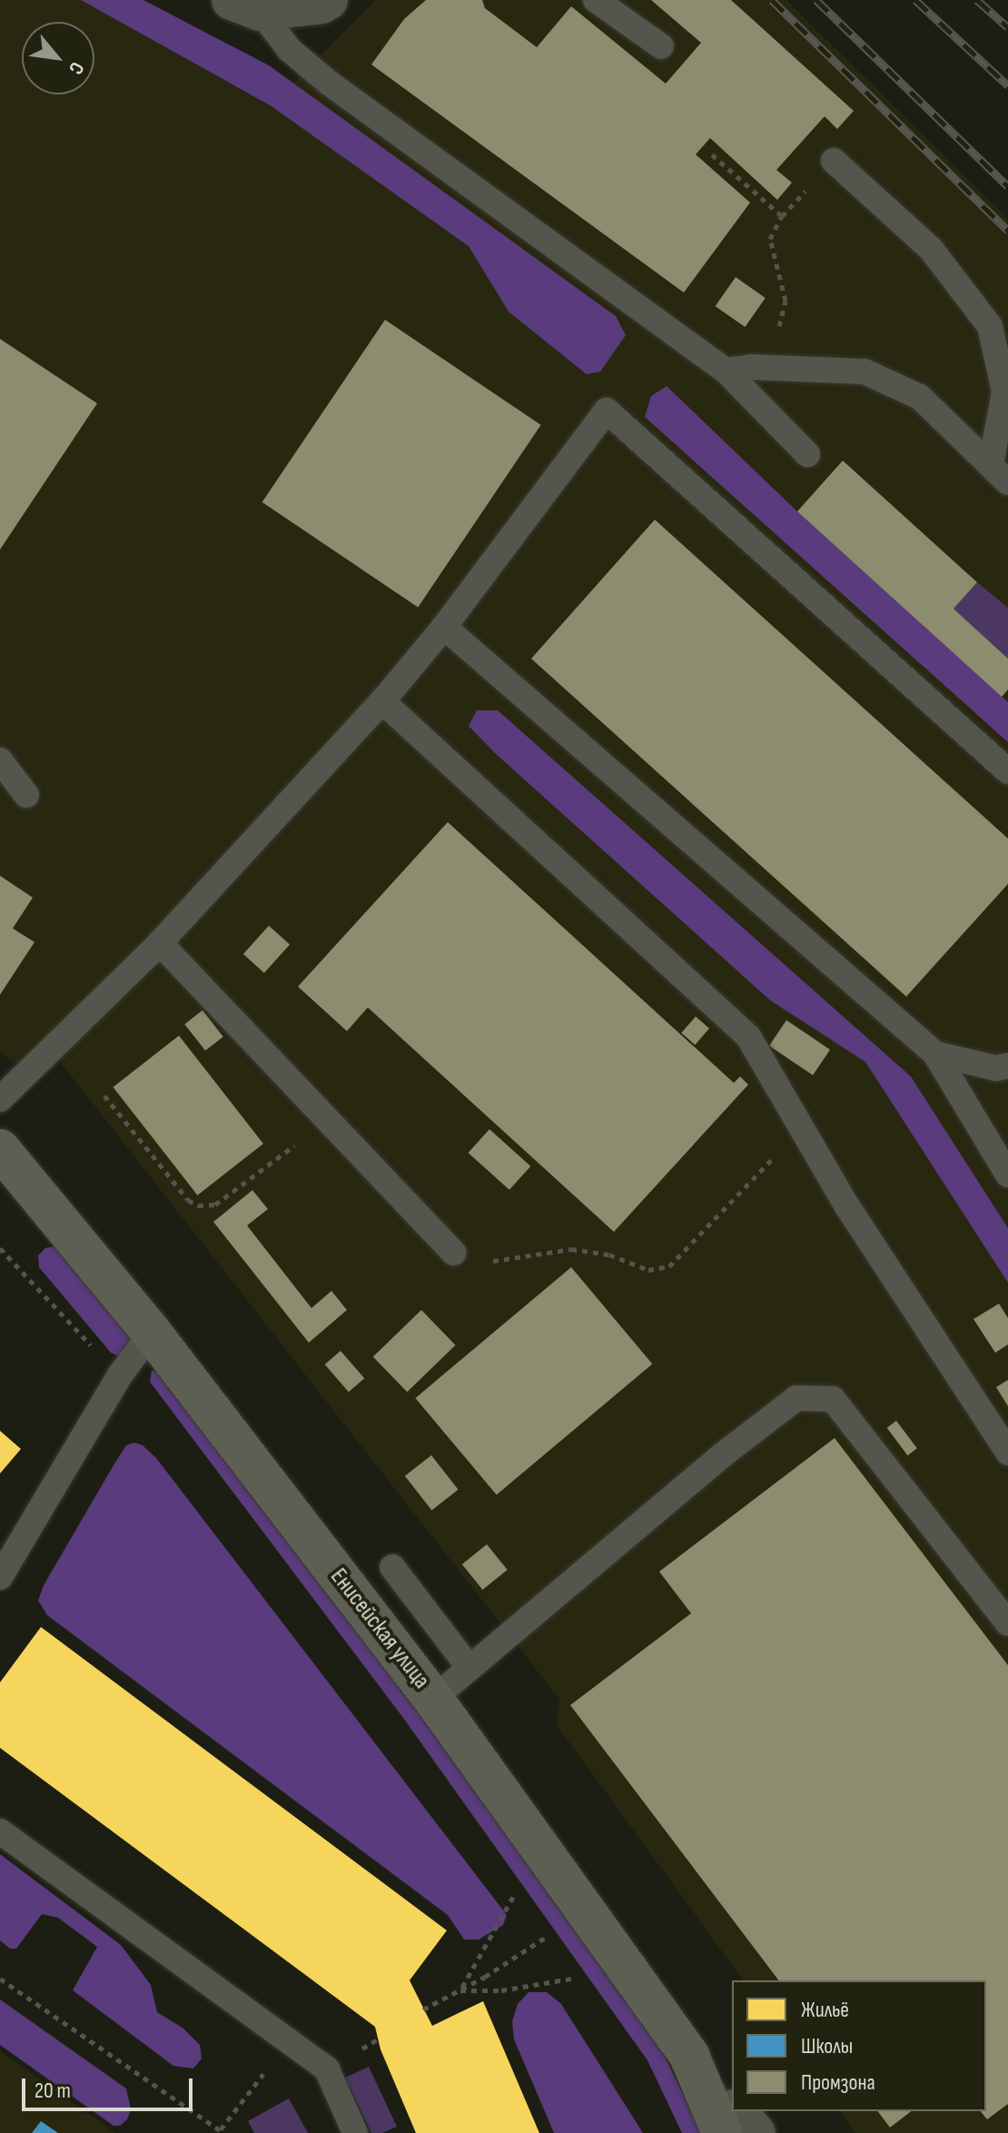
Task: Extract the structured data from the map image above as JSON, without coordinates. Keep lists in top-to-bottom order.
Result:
{
  "streets": {
    "main road": ["Енисейская улица"]
  },
  "legend": ["Жильё", "Школы", "Промзона"],
  "scale_bar": "20 m",
  "north": "bottom right"
}
